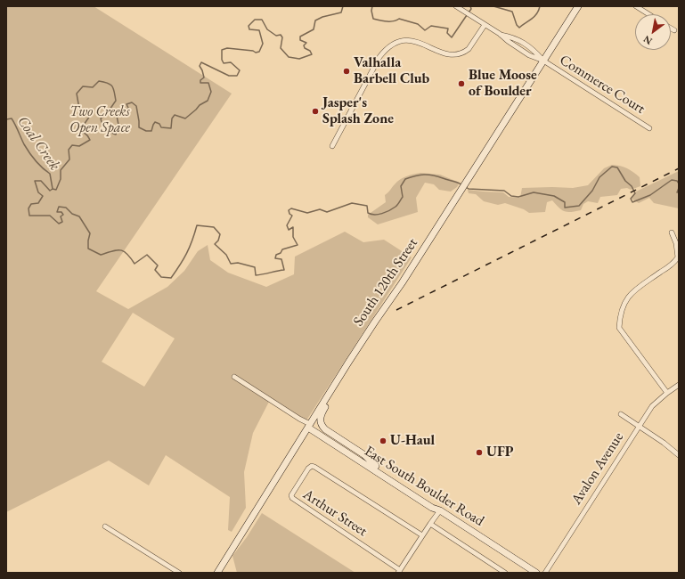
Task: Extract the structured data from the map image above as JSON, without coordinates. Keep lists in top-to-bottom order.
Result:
{
  "streets": {
    "main road": ["South 120th Street", "East South Boulder Road"],
    "street": ["Commerce Court", "Avalon Avenue", "Arthur Street"]
  },
  "crossings": [
    ["Commerce Court", "South 120th Street"],
    ["South 120th Street", "East South Boulder Road"]
  ],
  "water": ["Coal Creek"],
  "parks": ["Two Creeks Open Space"],
  "places": [
    "Valhalla Barbell Club",
    "Blue Moose of Boulder",
    "Jasper's Splash Zone",
    "U-Haul",
    "UFP"
  ],
  "north": "bottom left"
}
